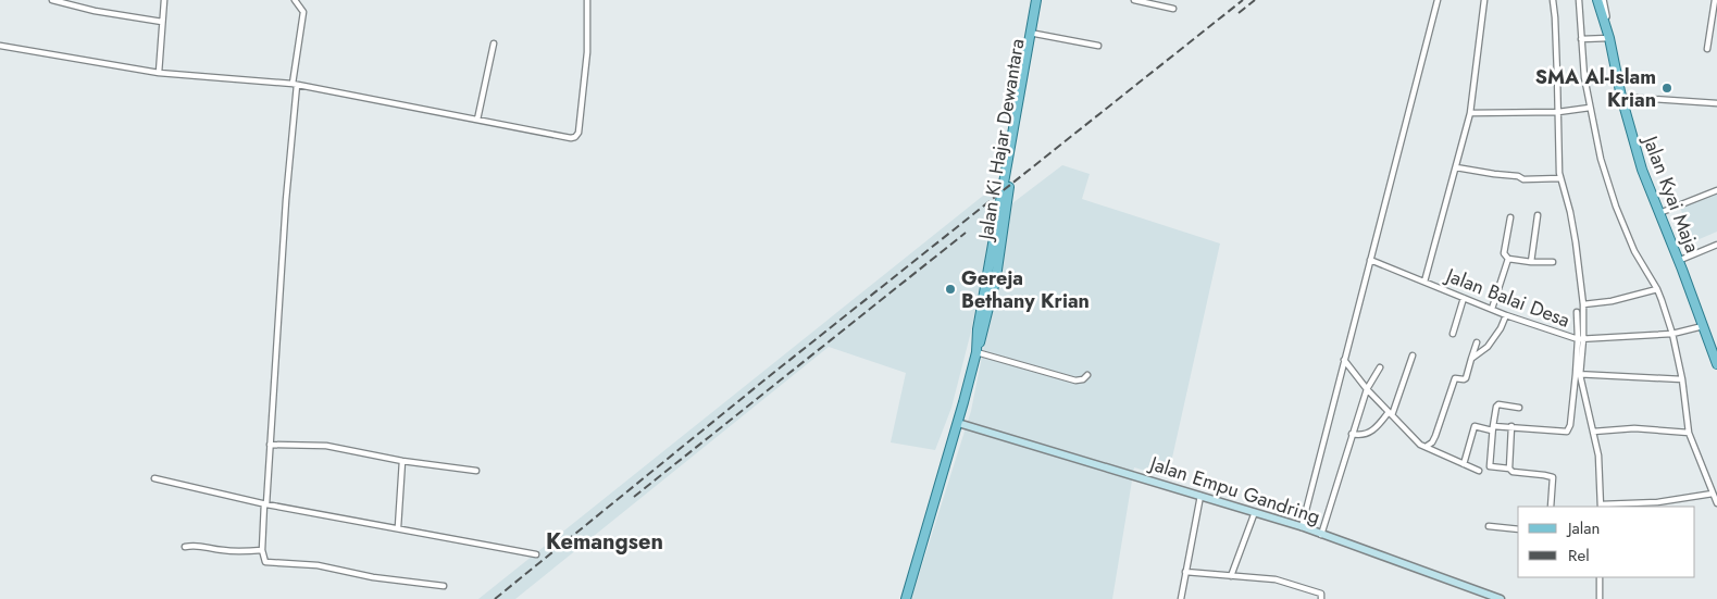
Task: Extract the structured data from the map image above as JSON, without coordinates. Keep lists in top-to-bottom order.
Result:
{
  "streets": {
    "main road": ["Jalan Ki Hajar Dewantara", "Jalan Kyai Maja", "Jalan Empu Gandring"],
    "street": ["Jalan Balai Desa"]
  },
  "crossings": [
    ["Jalan Ki Hajar Dewantara", "Jalan Empu Gandring"],
    ["Jalan Kyai Maja", "Jalan Balai Desa"]
  ],
  "districts": ["Kemangsen"],
  "places": ["SMA Al-Islam Krian", "Gereja Bethany Krian"],
  "legend": ["Jalan", "Rel"]
}
